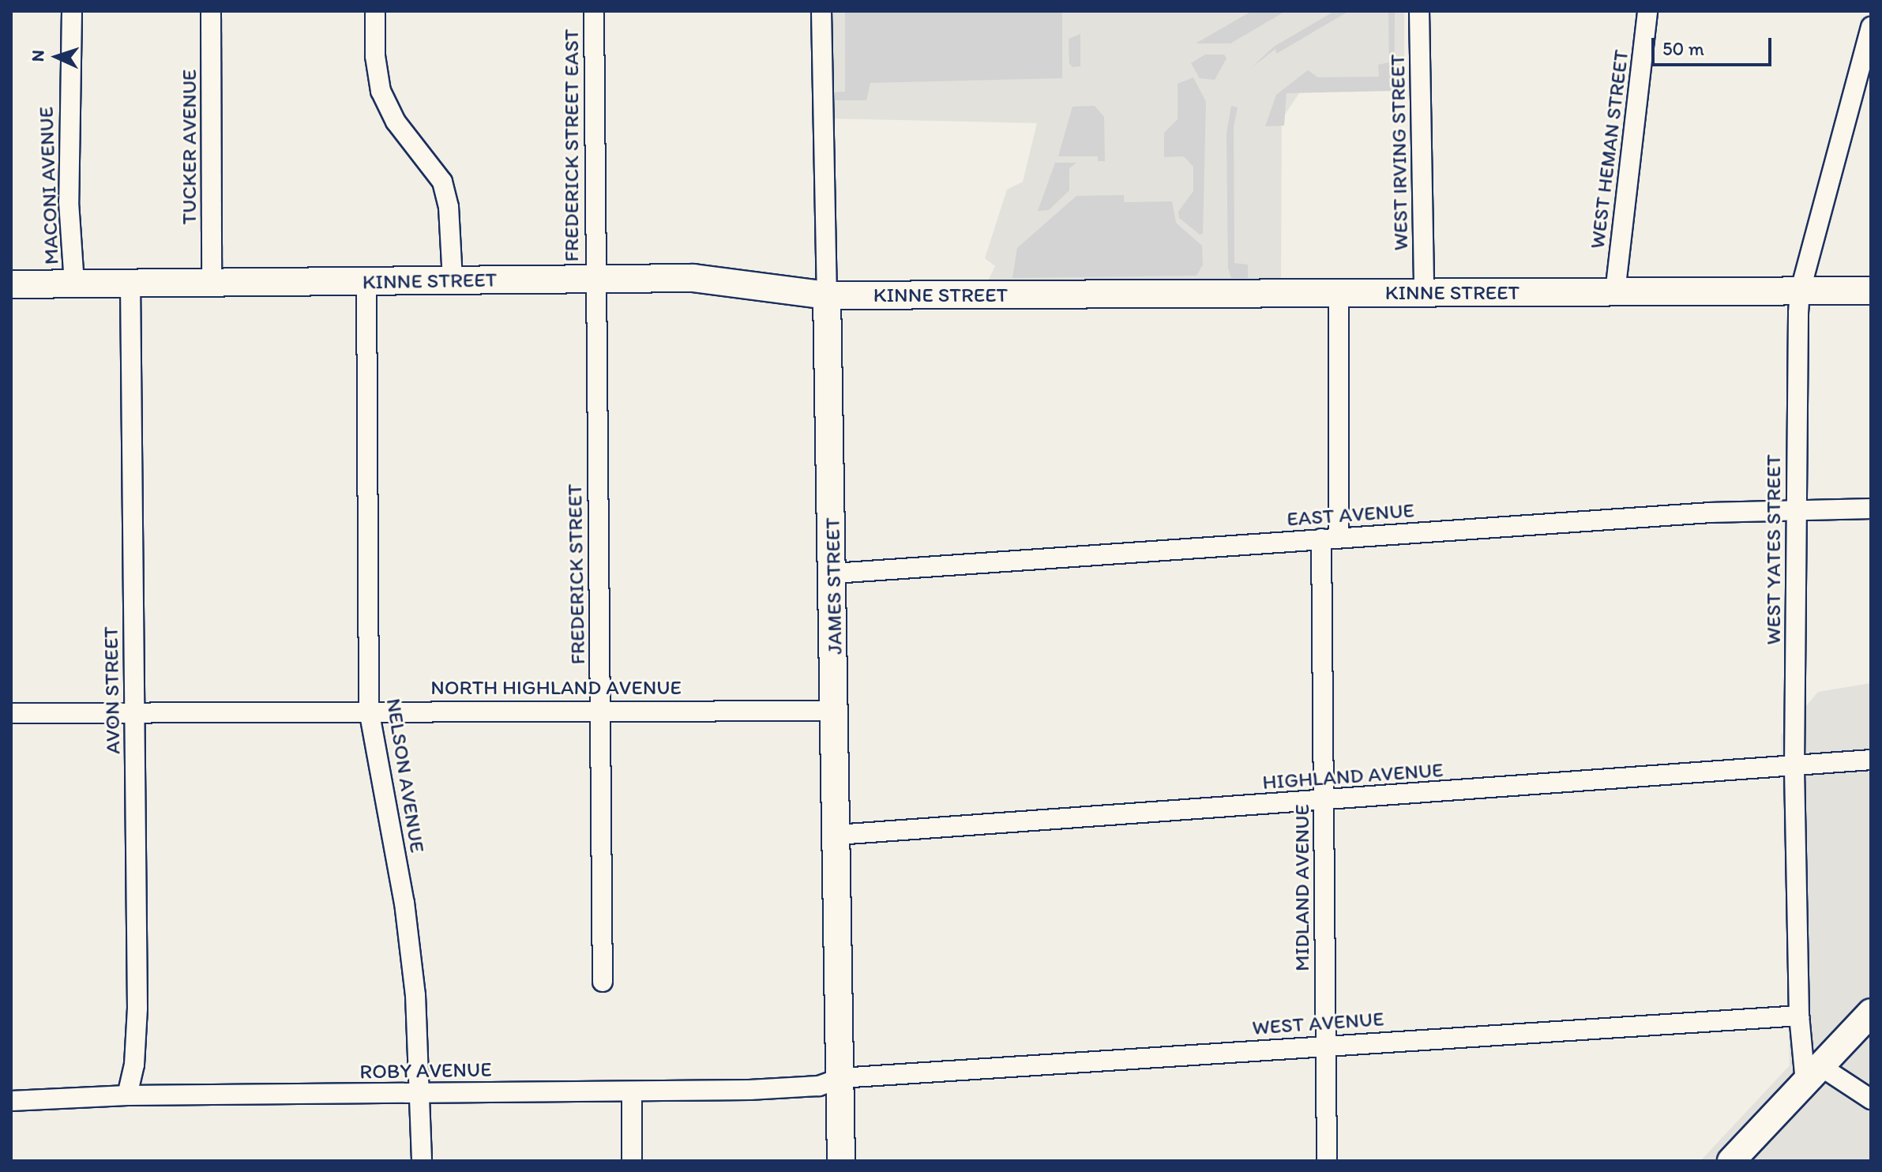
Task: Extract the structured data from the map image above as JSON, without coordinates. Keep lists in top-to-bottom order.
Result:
{
  "streets": {
    "street": [
      "FREDERICK STREET EAST",
      "TUCKER AVENUE",
      "WEST HEMAN STREET",
      "WEST IRVING STREET",
      "MACONI AVENUE",
      "KINNE STREET",
      "EAST AVENUE",
      "WEST YATES STREET",
      "FREDERICK STREET",
      "JAMES STREET",
      "NORTH HIGHLAND AVENUE",
      "AVON STREET",
      "NELSON AVENUE",
      "HIGHLAND AVENUE",
      "MIDLAND AVENUE",
      "WEST AVENUE",
      "ROBY AVENUE"
    ]
  },
  "crossings": [
    ["FREDERICK STREET EAST", "KINNE STREET"],
    ["FREDERICK STREET EAST", "FREDERICK STREET"],
    ["TUCKER AVENUE", "KINNE STREET"],
    ["WEST HEMAN STREET", "KINNE STREET"],
    ["WEST IRVING STREET", "KINNE STREET"],
    ["MACONI AVENUE", "KINNE STREET"],
    ["KINNE STREET", "WEST YATES STREET"],
    ["KINNE STREET", "FREDERICK STREET"],
    ["KINNE STREET", "JAMES STREET"],
    ["KINNE STREET", "AVON STREET"],
    ["KINNE STREET", "NELSON AVENUE"],
    ["KINNE STREET", "MIDLAND AVENUE"],
    ["EAST AVENUE", "WEST YATES STREET"],
    ["EAST AVENUE", "JAMES STREET"],
    ["EAST AVENUE", "MIDLAND AVENUE"],
    ["WEST YATES STREET", "HIGHLAND AVENUE"],
    ["WEST YATES STREET", "WEST AVENUE"],
    ["FREDERICK STREET", "NORTH HIGHLAND AVENUE"],
    ["JAMES STREET", "NORTH HIGHLAND AVENUE"],
    ["JAMES STREET", "HIGHLAND AVENUE"],
    ["JAMES STREET", "WEST AVENUE"],
    ["JAMES STREET", "ROBY AVENUE"],
    ["NORTH HIGHLAND AVENUE", "AVON STREET"],
    ["NORTH HIGHLAND AVENUE", "NELSON AVENUE"],
    ["AVON STREET", "ROBY AVENUE"],
    ["NELSON AVENUE", "ROBY AVENUE"],
    ["HIGHLAND AVENUE", "MIDLAND AVENUE"],
    ["MIDLAND AVENUE", "WEST AVENUE"],
    ["WEST AVENUE", "ROBY AVENUE"]
  ],
  "scale_bar": "50 m",
  "north": "left"
}
